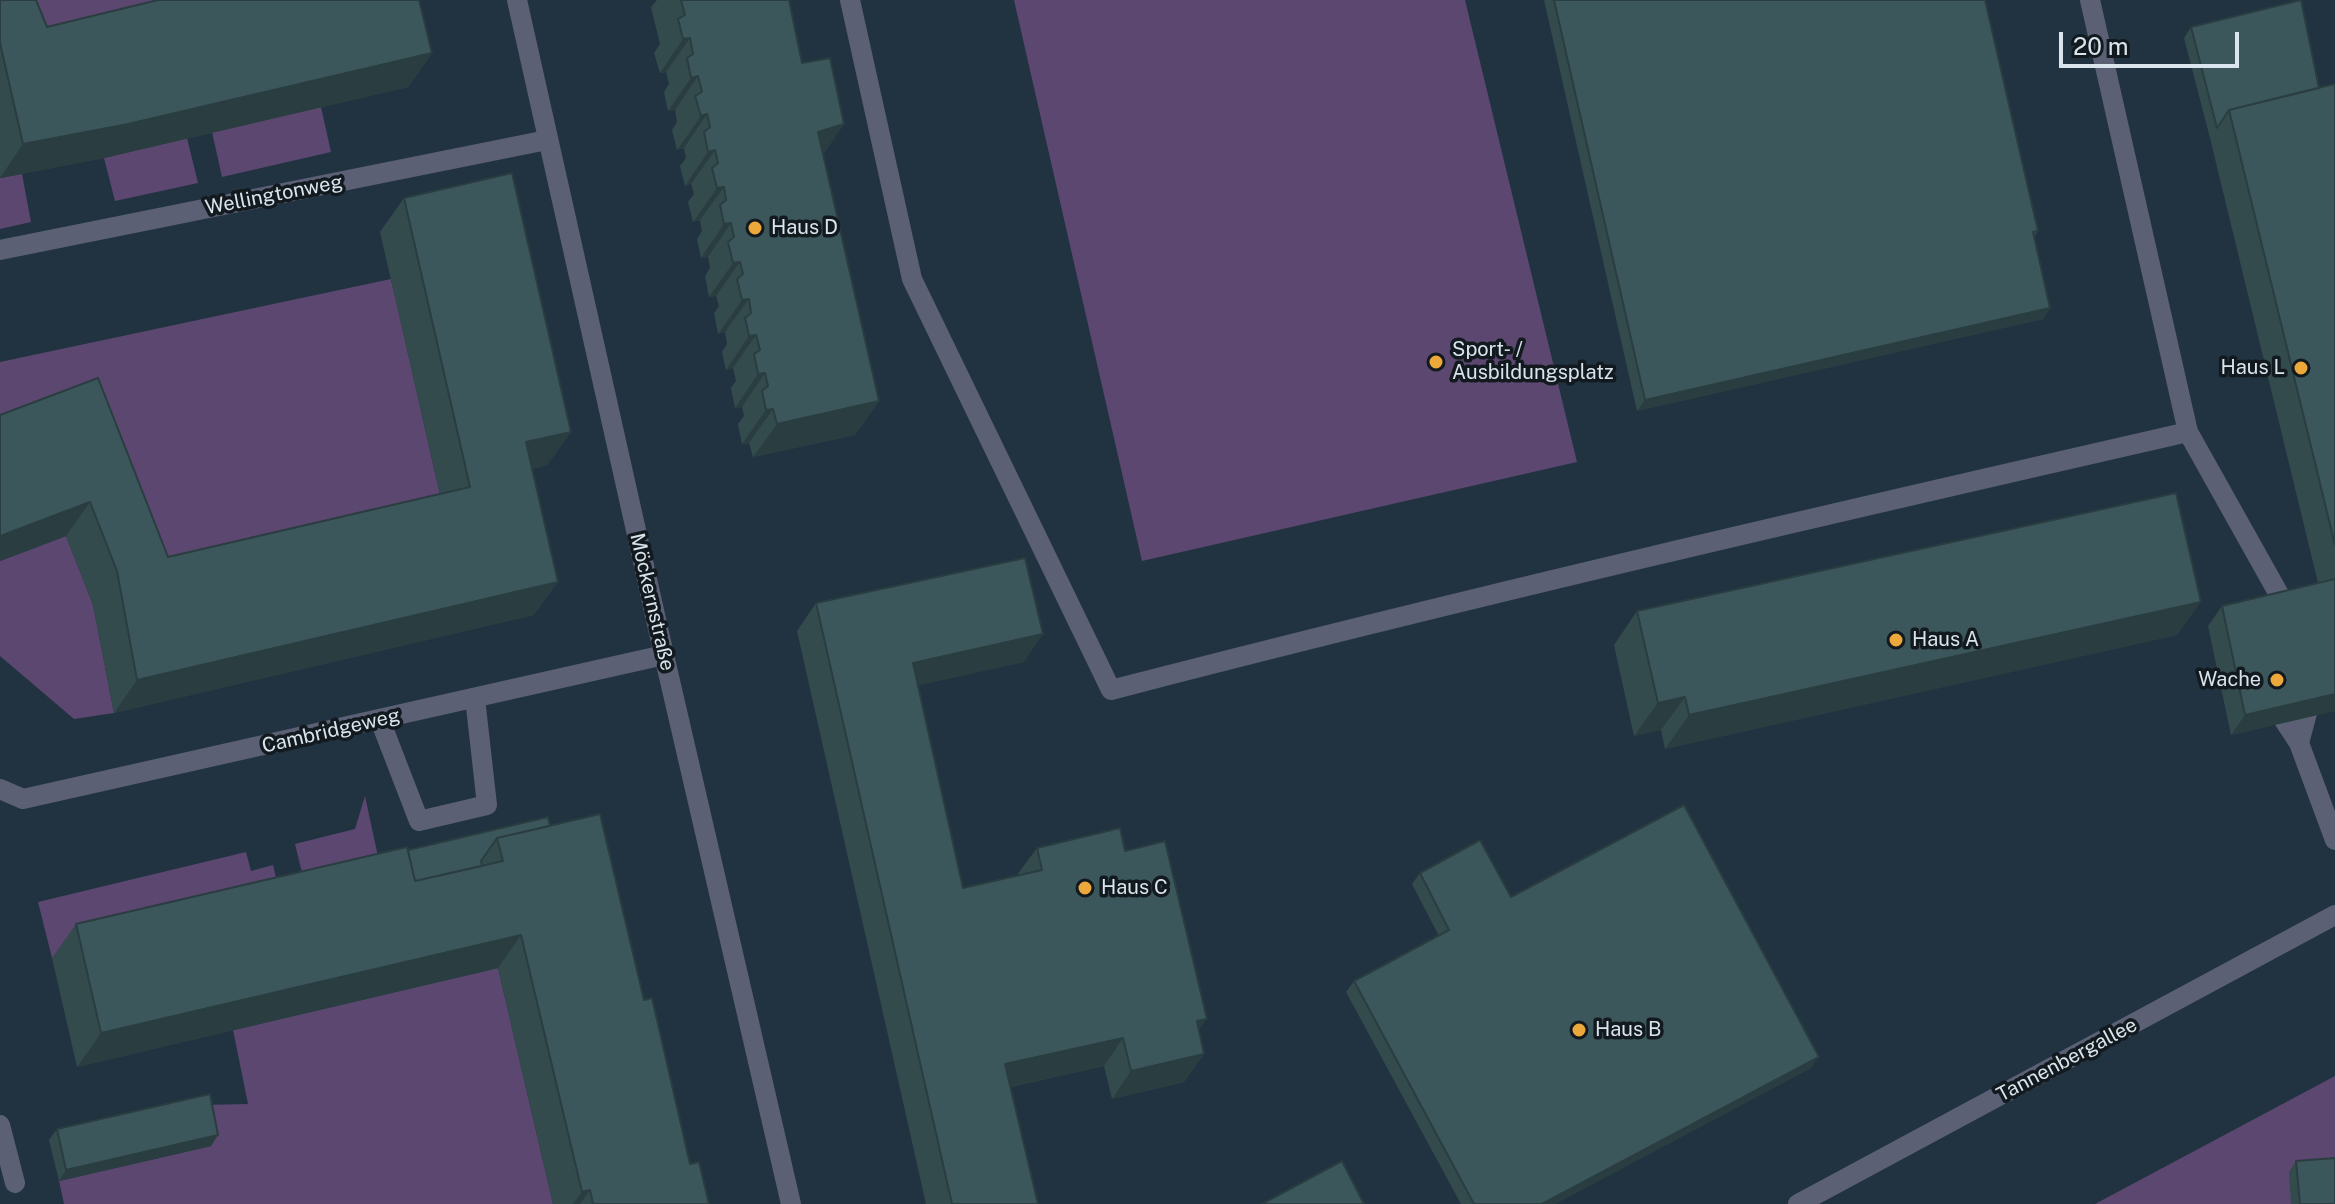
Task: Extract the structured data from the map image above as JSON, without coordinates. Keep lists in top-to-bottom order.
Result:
{
  "streets": {
    "street": [
      "Wellingtonweg",
      "Möckernstraße",
      "Cambridgeweg",
      "Tannenbergallee"
    ]
  },
  "crossings": [
    ["Wellingtonweg", "Möckernstraße"],
    ["Möckernstraße", "Cambridgeweg"]
  ],
  "places": [
    "Haus D",
    "Sport- / Ausbildungsplatz",
    "Haus L",
    "Haus A",
    "Wache",
    "Haus C",
    "Haus B"
  ],
  "scale_bar": "20 m"
}
